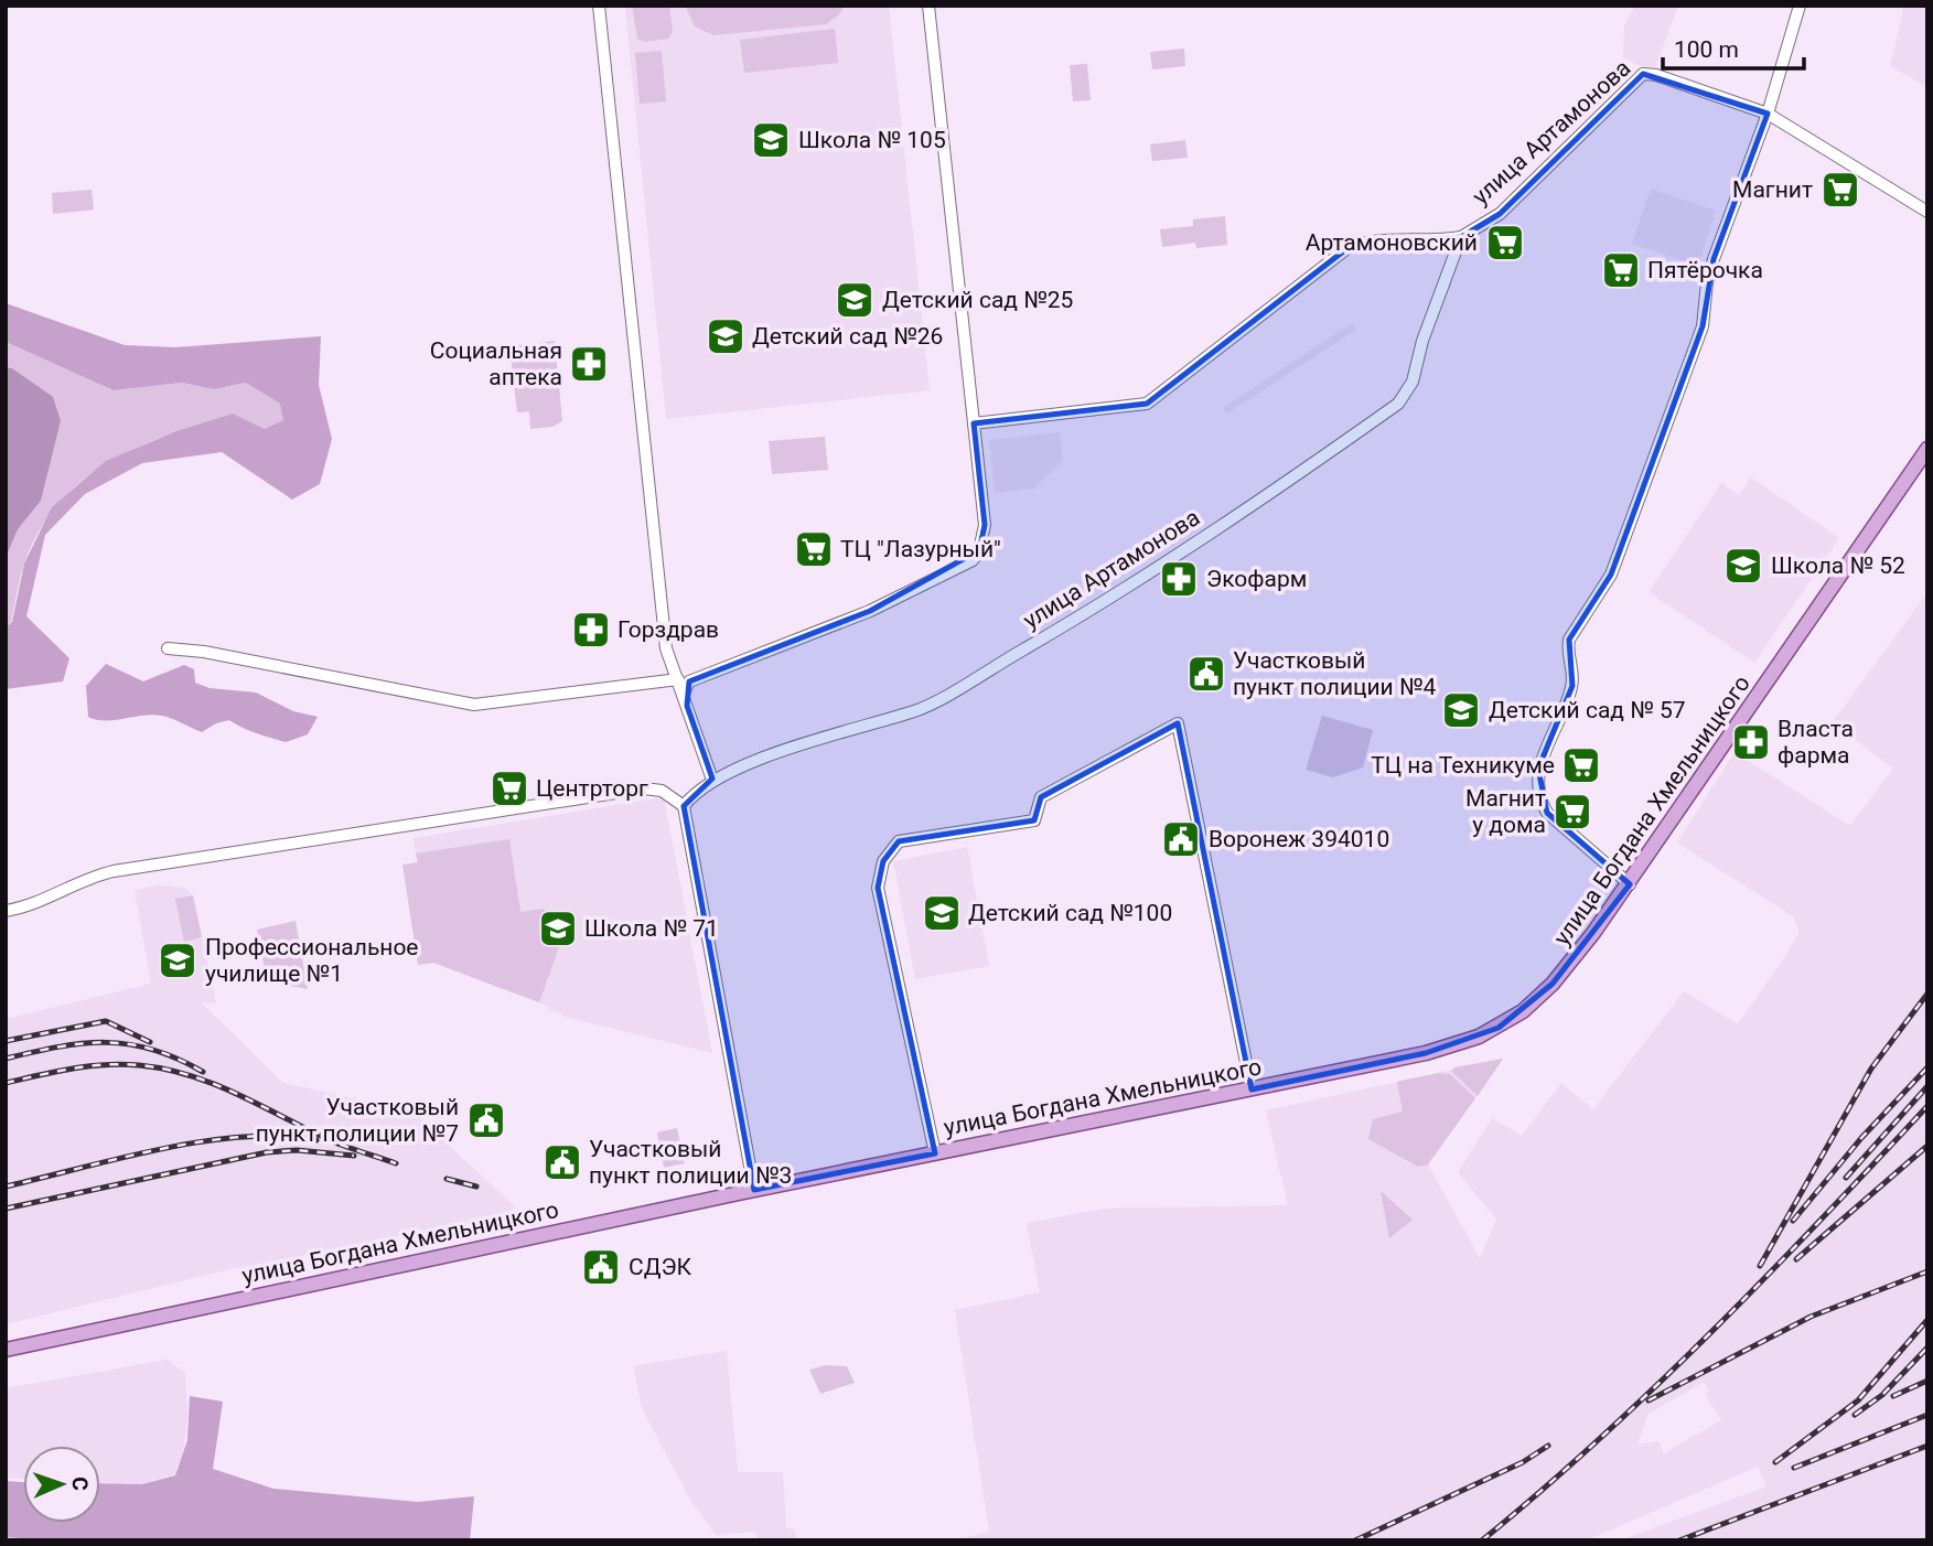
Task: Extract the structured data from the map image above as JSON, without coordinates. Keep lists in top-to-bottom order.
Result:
{
  "streets": {
    "main road": ["улица Богдана Хмельницкого"],
    "street": ["улица Артамонова"]
  },
  "places": {
    "school or university": [
      "Школа № 105",
      "Детский сад №25",
      "Детский сад №26",
      "Школа № 52",
      "Детский сад № 57",
      "Детский сад №100",
      "Школа № 71",
      "Профессиональное училище №1"
    ],
    "supermarket": [
      "Магнит",
      "Артамоновский",
      "Пятёрочка",
      "ТЦ \"Лазурный\"",
      "ТЦ на Техникуме",
      "Центрторг",
      "Магнит у дома"
    ],
    "pharmacy": [
      "Социальная аптека",
      "Экофарм",
      "Горздрав",
      "Власта фарма"
    ],
    "public building": [
      "Участковый пункт полиции №4",
      "Воронеж 394010",
      "Участковый пункт полиции №7",
      "Участковый пункт полиции №3",
      "СДЭК"
    ]
  },
  "scale_bar": "100 m",
  "north": "right"
}
